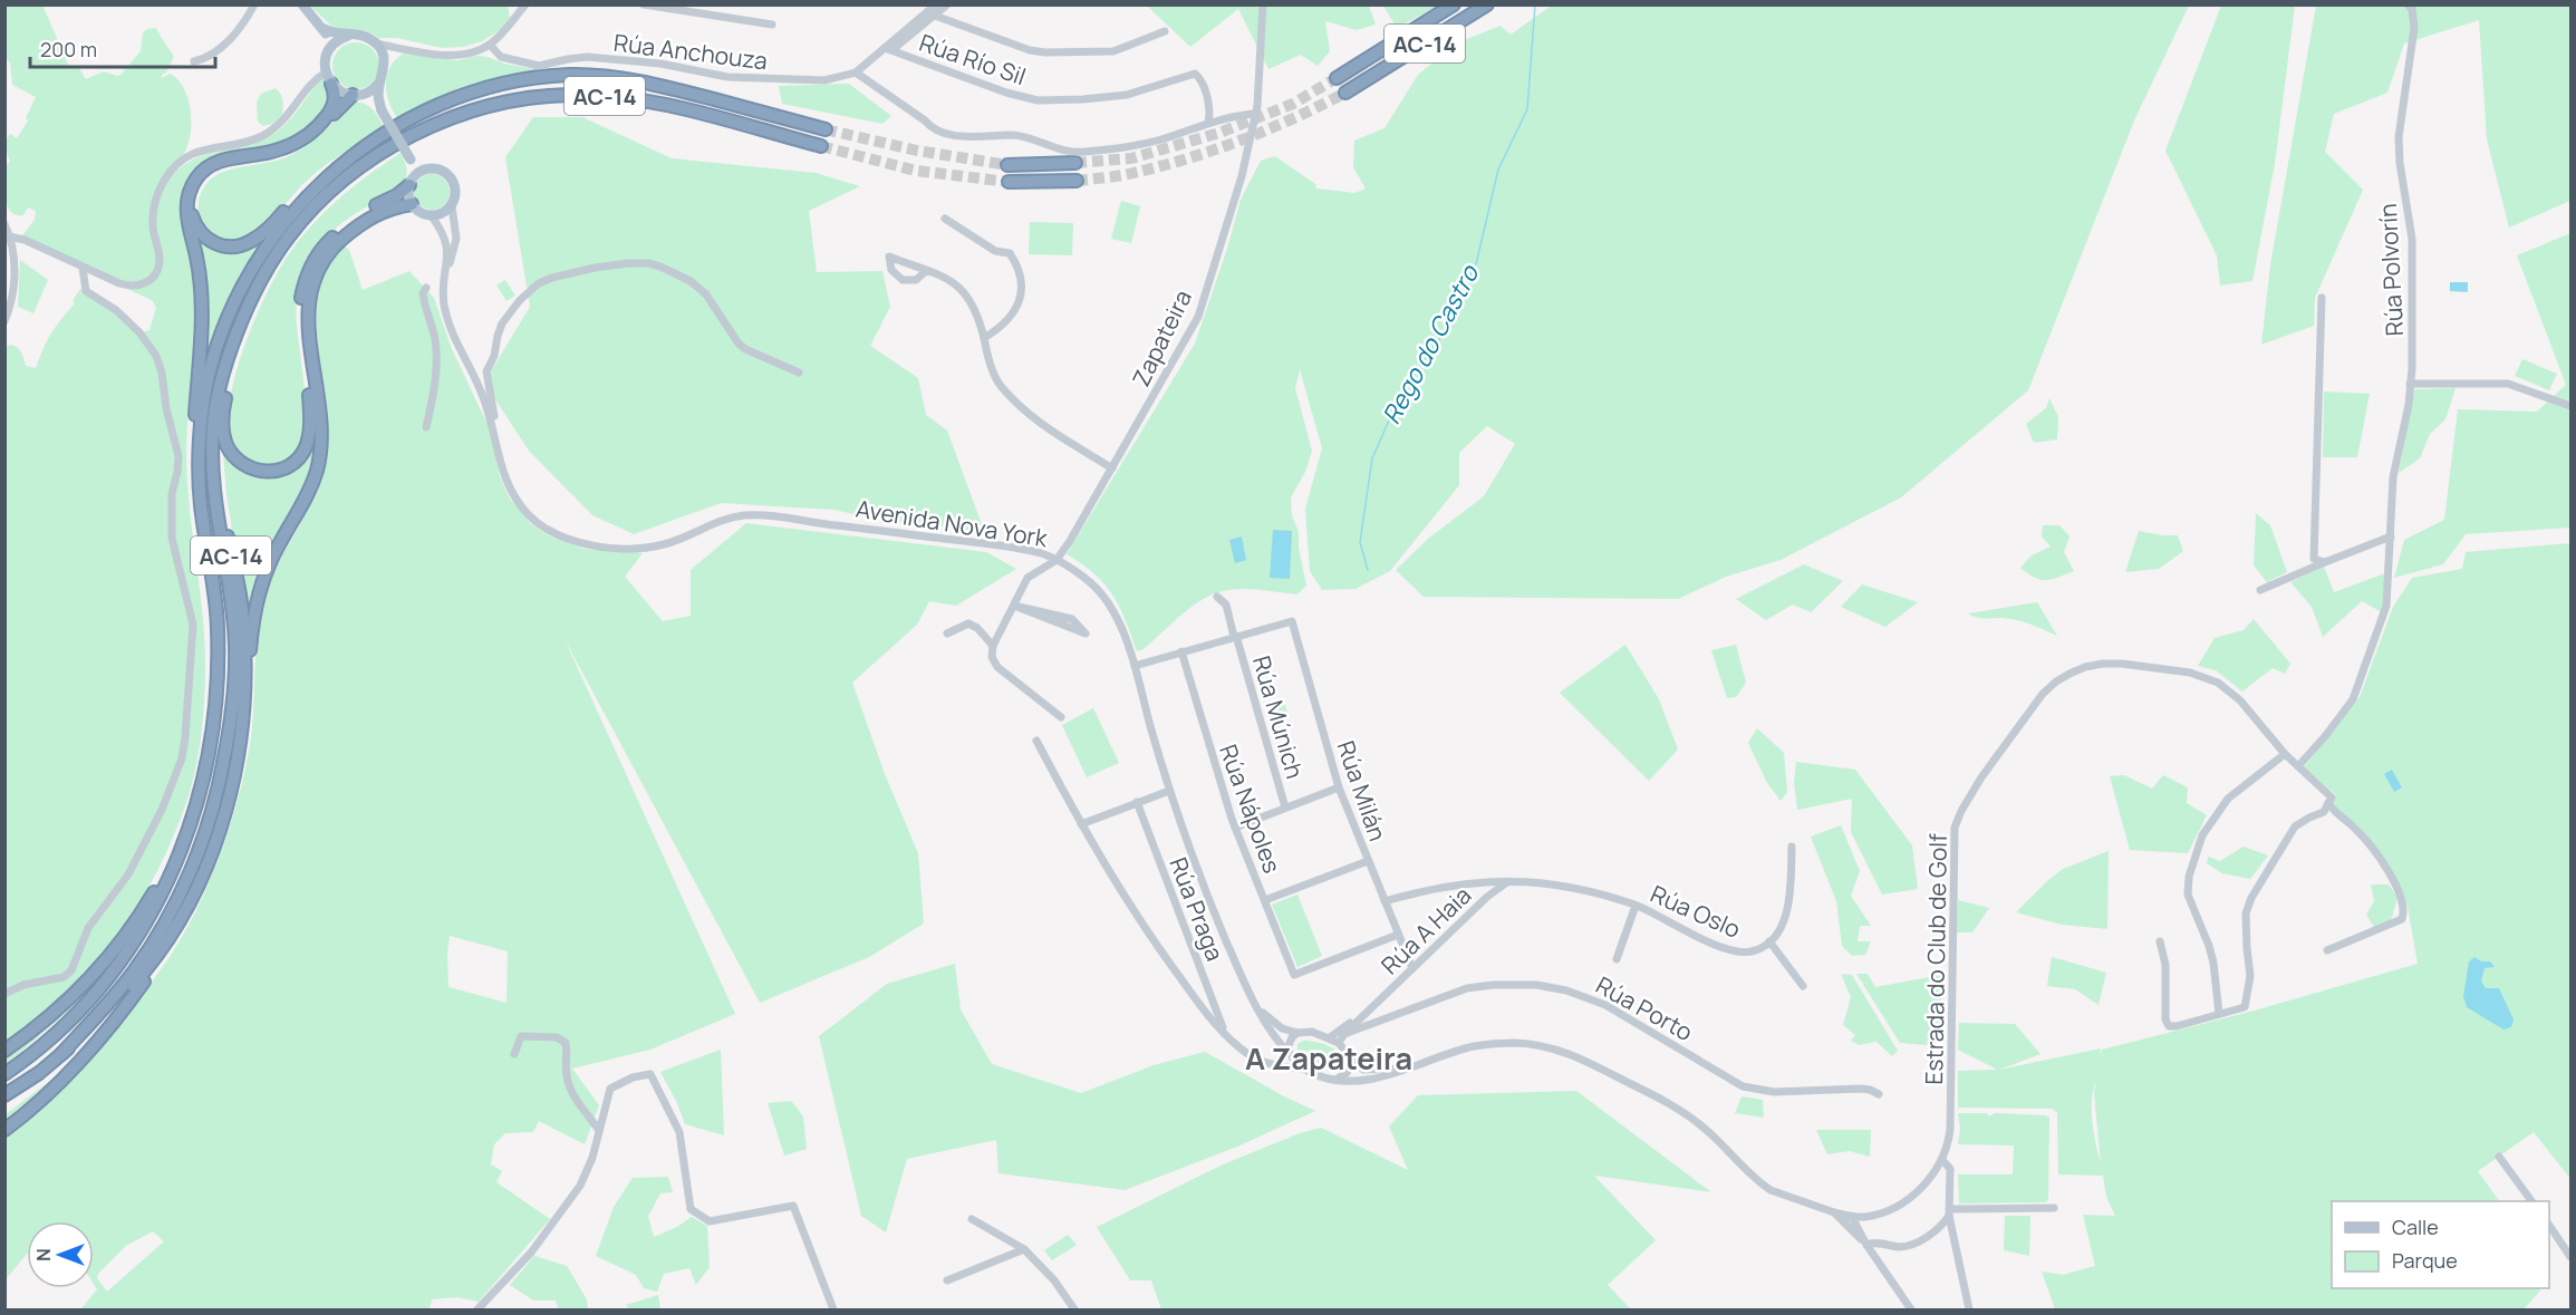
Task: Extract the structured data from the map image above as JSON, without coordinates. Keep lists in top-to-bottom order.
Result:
{
  "streets": {
    "highway": ["AC-14"],
    "street": [
      "Rúa Anchouza",
      "Rúa Río Sil",
      "Rúa Polvorín",
      "Zapateira",
      "Avenida Nova York",
      "Rúa Múnich",
      "Rúa Milán",
      "Rúa Nápoles",
      "Rúa Praga",
      "Rúa Oslo",
      "Rúa A Haia",
      "Estrada do Club de Golf",
      "Rúa Porto"
    ]
  },
  "crossings": [
    ["Rúa Polvorín", "Estrada do Club de Golf"],
    ["Zapateira", "Avenida Nova York"],
    ["Avenida Nova York", "Rúa A Haia"],
    ["Rúa Múnich", "Rúa Milán"],
    ["Rúa Milán", "Rúa Nápoles"],
    ["Rúa Milán", "Rúa Oslo"],
    ["Rúa Milán", "Rúa A Haia"],
    ["Rúa Oslo", "Rúa A Haia"],
    ["Rúa A Haia", "Rúa Porto"]
  ],
  "districts": ["A Zapateira"],
  "water": ["Rego do Castro"],
  "legend": ["Calle", "Parque"],
  "scale_bar": "200 m",
  "north": "left"
}
